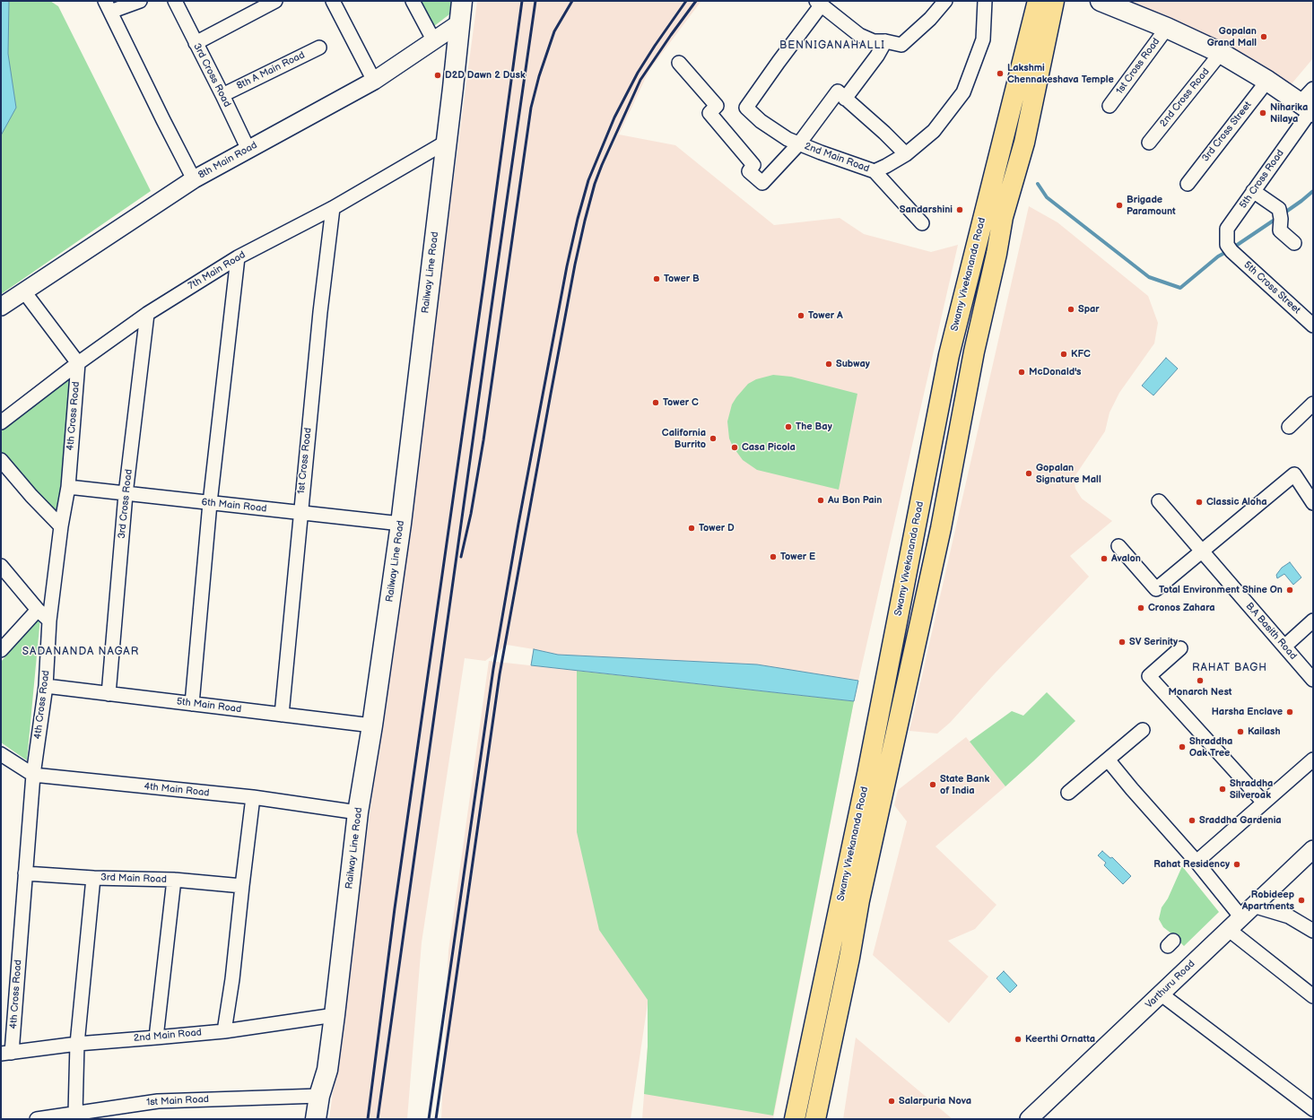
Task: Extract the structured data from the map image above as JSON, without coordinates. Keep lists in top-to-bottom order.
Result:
{
  "streets": {
    "main road": ["Railway Line Road", "Swamy Vivekananda Road"],
    "street": [
      "1st Cross Road",
      "8th A Main Road",
      "3rd Cross Road",
      "2nd Cross Road",
      "3rd Cross Street",
      "2nd Main Road",
      "8th Main Road",
      "5th Cross Road",
      "7th Main Road",
      "5th Cross Street",
      "4th Cross Road",
      "6th Main Road",
      "B.A Basith Road",
      "5th Main Road",
      "4th Main Road",
      "3rd Main Road",
      "Varthuru Road",
      "1st Main Road"
    ]
  },
  "crossings": [
    ["1st Cross Road", "7th Main Road"],
    ["1st Cross Road", "6th Main Road"],
    ["1st Cross Road", "5th Main Road"],
    ["8th A Main Road", "3rd Cross Road"],
    ["3rd Cross Road", "8th Main Road"],
    ["3rd Cross Road", "7th Main Road"],
    ["3rd Cross Road", "6th Main Road"],
    ["3rd Cross Road", "5th Main Road"],
    ["2nd Main Road", "Railway Line Road"],
    ["2nd Main Road", "4th Cross Road"],
    ["8th Main Road", "Railway Line Road"],
    ["5th Cross Road", "5th Cross Street"],
    ["7th Main Road", "Railway Line Road"],
    ["7th Main Road", "4th Cross Road"],
    ["Railway Line Road", "6th Main Road"],
    ["Railway Line Road", "5th Main Road"],
    ["Railway Line Road", "4th Main Road"],
    ["Railway Line Road", "1st Main Road"],
    ["4th Cross Road", "6th Main Road"],
    ["4th Cross Road", "5th Main Road"],
    ["4th Cross Road", "4th Main Road"],
    ["4th Cross Road", "3rd Main Road"]
  ],
  "districts": ["BENNIGANAHALLI", "SADANANDA NAGAR", "RAHAT BAGH"],
  "places": [
    "Gopalan Grand Mall",
    "Lakshmi Chennakeshava Temple",
    "D2D Dawn 2 Dusk",
    "Niharika Nilaya",
    "Brigade Paramount",
    "Sandarshini",
    "Tower B",
    "Spar",
    "Tower A",
    "KFC",
    "Subway",
    "McDonald's",
    "Tower C",
    "The Bay",
    "California Burrito",
    "Casa Picola",
    "Gopalan Signature Mall",
    "Au Bon Pain",
    "Classic Aloha",
    "Tower D",
    "Tower E",
    "Avalon",
    "Total Environment Shine On",
    "Cronos Zahara",
    "SV Serinity",
    "Monarch Nest",
    "Harsha Enclave",
    "Kailash",
    "Shraddha Oak Tree",
    "State Bank of India",
    "Shraddha Silveroak",
    "Sraddha Gardenia",
    "Rahat Residency",
    "Robideep Apartments",
    "Keerthi Ornatta",
    "Salarpuria Nova"
  ]
}
